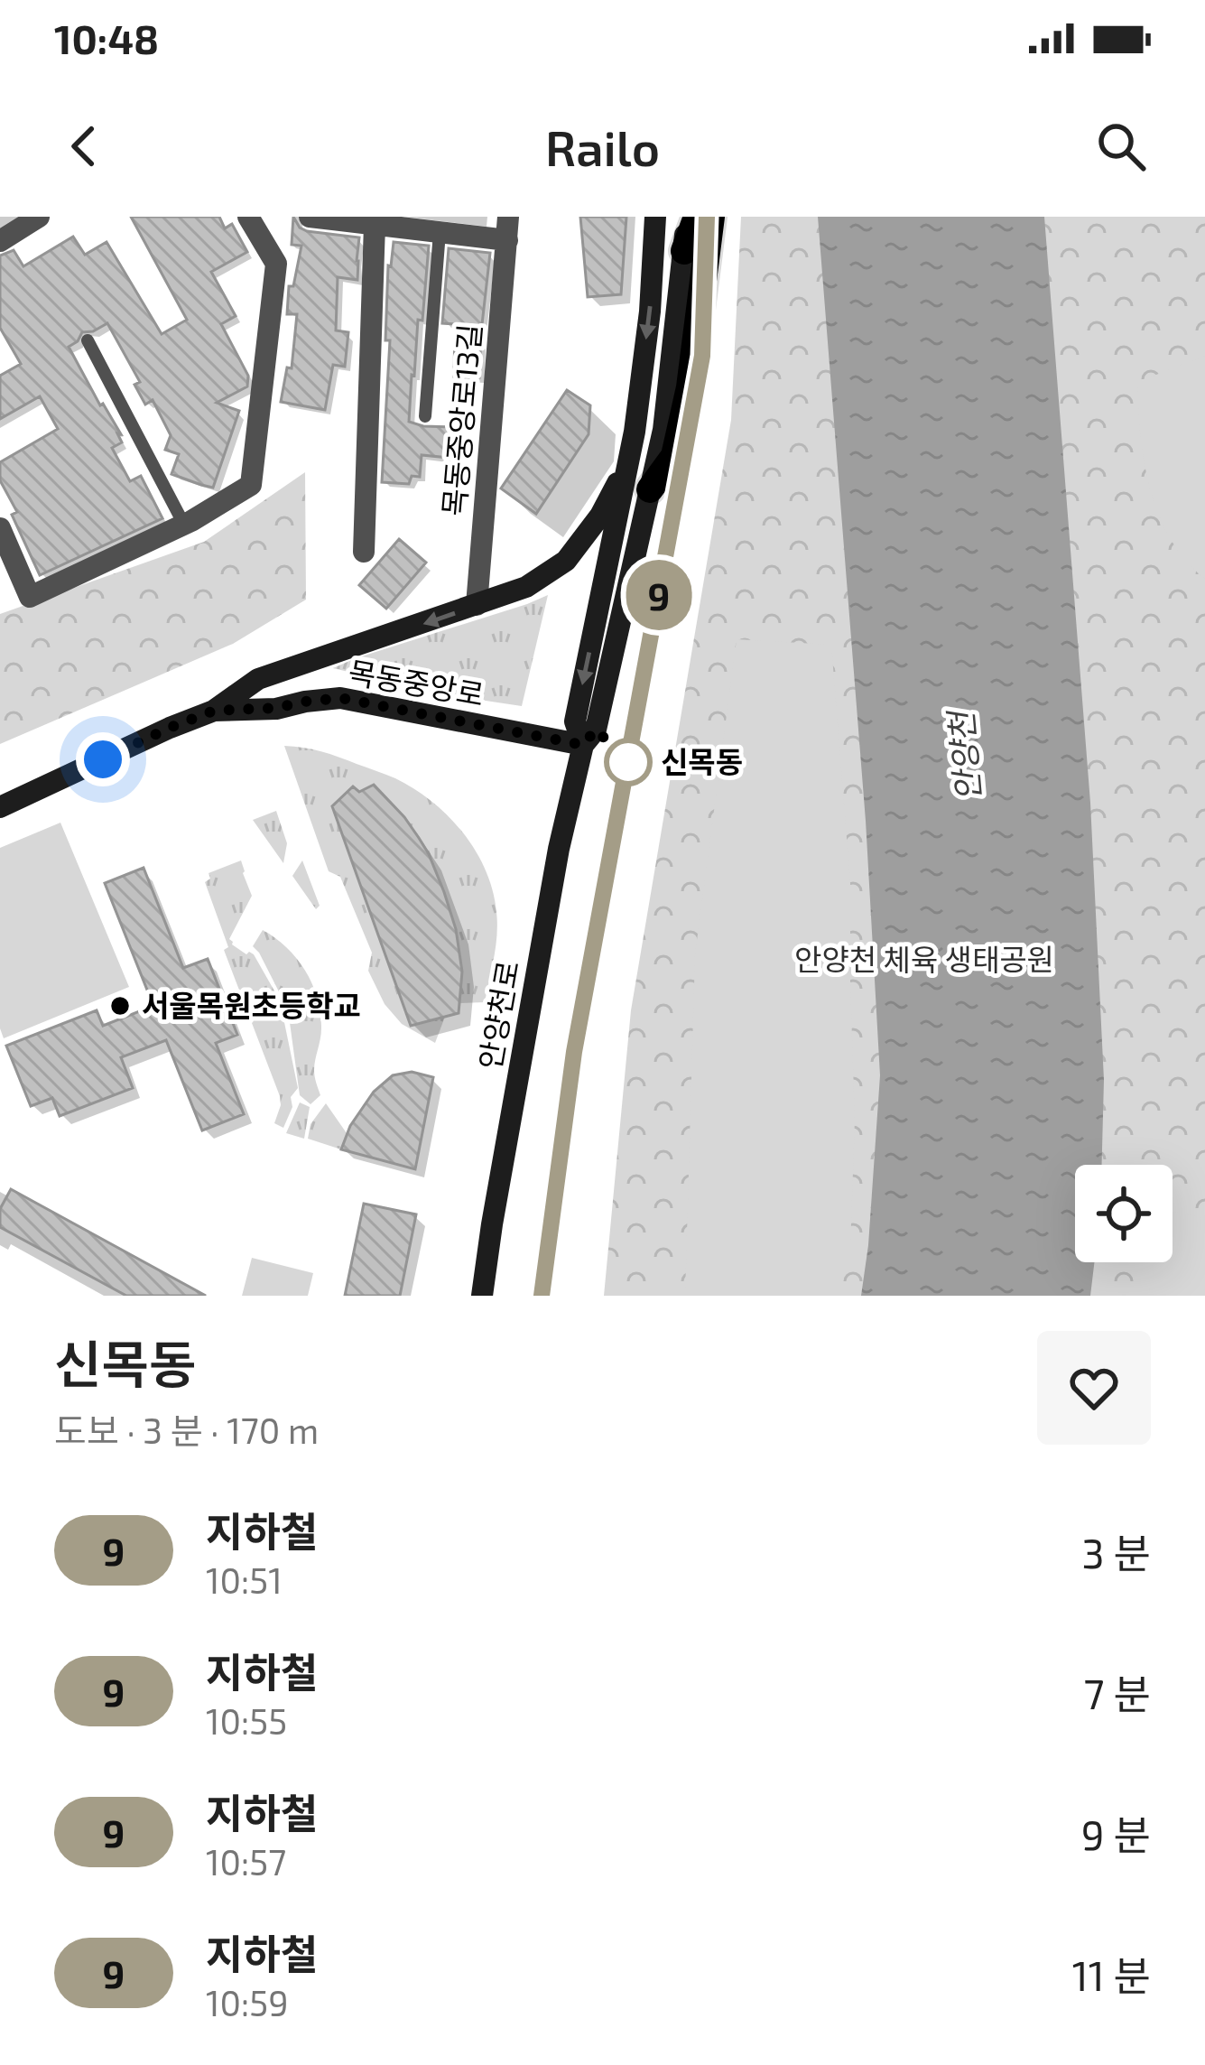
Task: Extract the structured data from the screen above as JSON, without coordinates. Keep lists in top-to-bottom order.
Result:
{
  "streets": {
    "main road": ["목동중앙로", "안양천로"],
    "street": ["목동중앙로13길"]
  },
  "crossings": [
    ["목동중앙로", "안양천로"]
  ],
  "water": ["안양천"],
  "parks": ["안양천 체육 생태공원"],
  "places": ["신목동", "서울목원초등학교"],
  "lines": ["metro line 9"],
  "page": {
    "status": "10:48",
    "header": "Railo",
    "on_map": "9",
    "heading": ["신목동", "도보 · 3 분 · 170 m"],
    "list": [
      {
        "mark": "9",
        "name": "지하철",
        "note": "10:51",
        "value": "3 분"
      },
      {
        "mark": "9",
        "name": "지하철",
        "note": "10:55",
        "value": "7 분"
      },
      {
        "mark": "9",
        "name": "지하철",
        "note": "10:57",
        "value": "9 분"
      },
      {
        "mark": "9",
        "name": "지하철",
        "note": "10:59",
        "value": "11 분"
      }
    ]
  }
}
